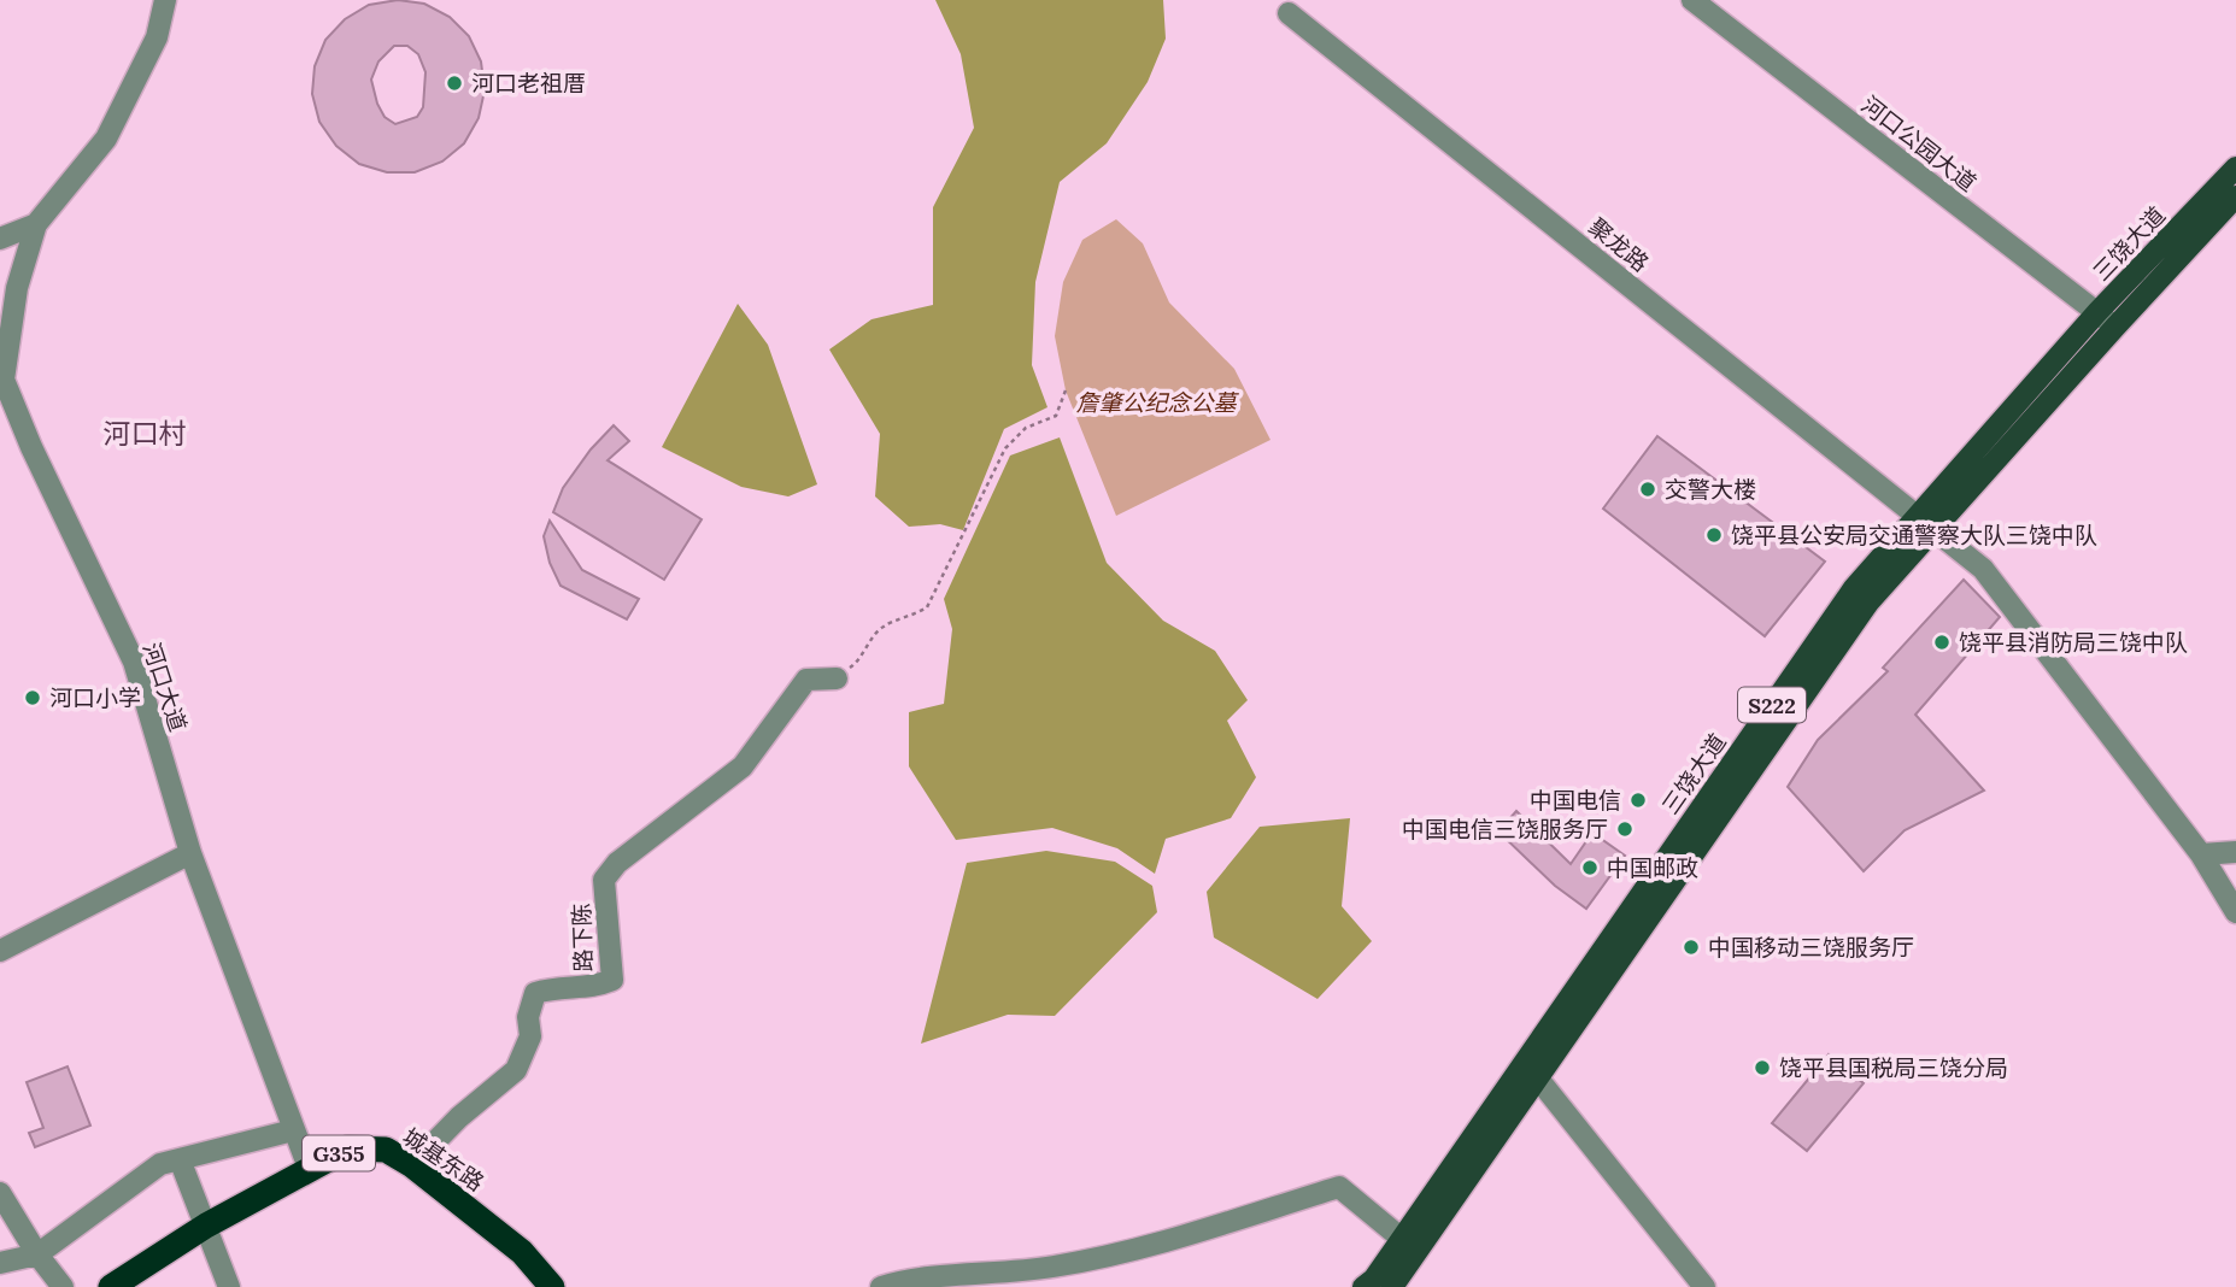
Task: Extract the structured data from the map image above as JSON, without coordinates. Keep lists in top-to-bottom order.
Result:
{
  "streets": {
    "highway": ["G355", "城基东路"],
    "main road": ["三饶大道", "S222"],
    "street": [
      "河口公园大道",
      "聚龙路",
      "河口大道",
      "路下陈"
    ]
  },
  "crossings": [
    ["河口公园大道", "三饶大道"],
    ["三饶大道", "聚龙路"],
    ["河口大道", "城基东路"],
    ["路下陈", "城基东路"]
  ],
  "districts": ["河口村"],
  "parks": ["詹肇公纪念公墓"],
  "places": [
    "河口老祖厝",
    "交警大楼",
    "饶平县公安局交通警察大队三饶中队",
    "饶平县消防局三饶中队",
    "河口小学",
    "中国电信",
    "中国电信三饶服务厅",
    "中国邮政",
    "中国移动三饶服务厅",
    "饶平县国税局三饶分局"
  ]
}
